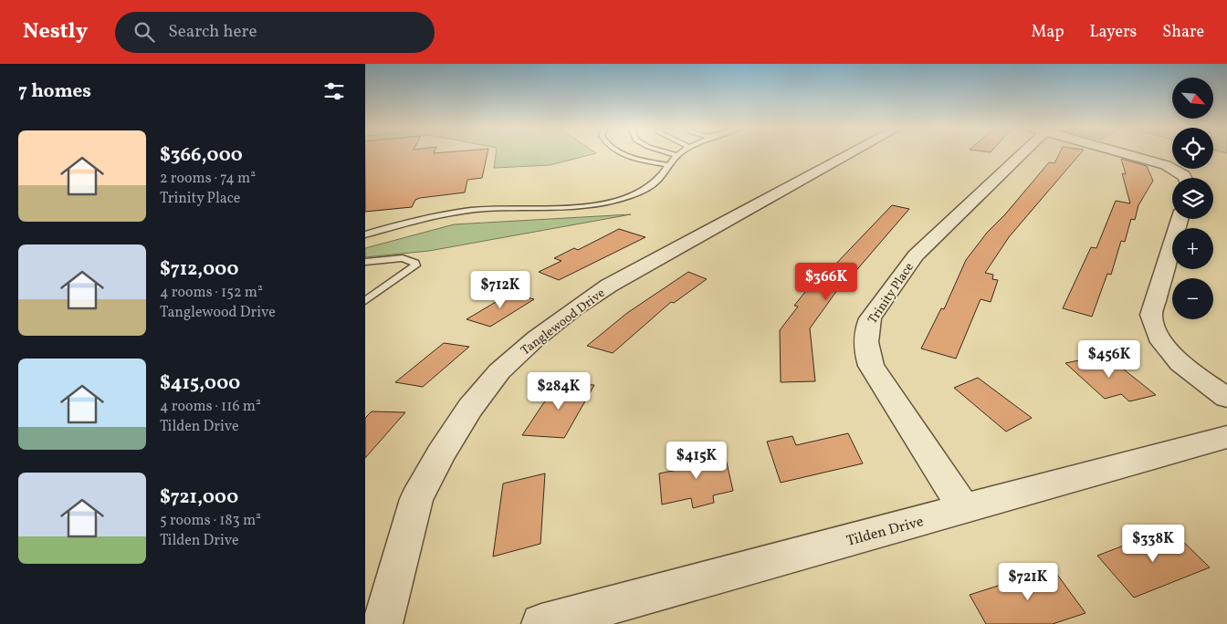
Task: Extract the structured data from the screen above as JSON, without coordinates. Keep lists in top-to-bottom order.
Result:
{
  "streets": {
    "street": ["Trinity Place", "Tanglewood Drive", "Tilden Drive"]
  },
  "crossings": [
    ["Trinity Place", "Tilden Drive"]
  ],
  "north": "bottom right",
  "page": {
    "header": "Nestly",
    "search": "Search here",
    "nav": ["Map", "Layers", "Share"],
    "heading": "7 homes",
    "map_buttons": ["+", "−"],
    "list": [
      {
        "name": "$366,000",
        "note": "2 rooms · 74 m² · Trinity Place"
      },
      {
        "name": "$712,000",
        "note": "4 rooms · 152 m² · Tanglewood Drive"
      },
      {
        "name": "$415,000",
        "note": "4 rooms · 116 m² · Tilden Drive"
      },
      {
        "name": "$721,000",
        "note": "5 rooms · 183 m² · Tilden Drive"
      }
    ],
    "price": [
      "$366K",
      "$712K",
      "$456K",
      "$284K",
      "$415K",
      "$338K",
      "$721K"
    ]
  }
}
